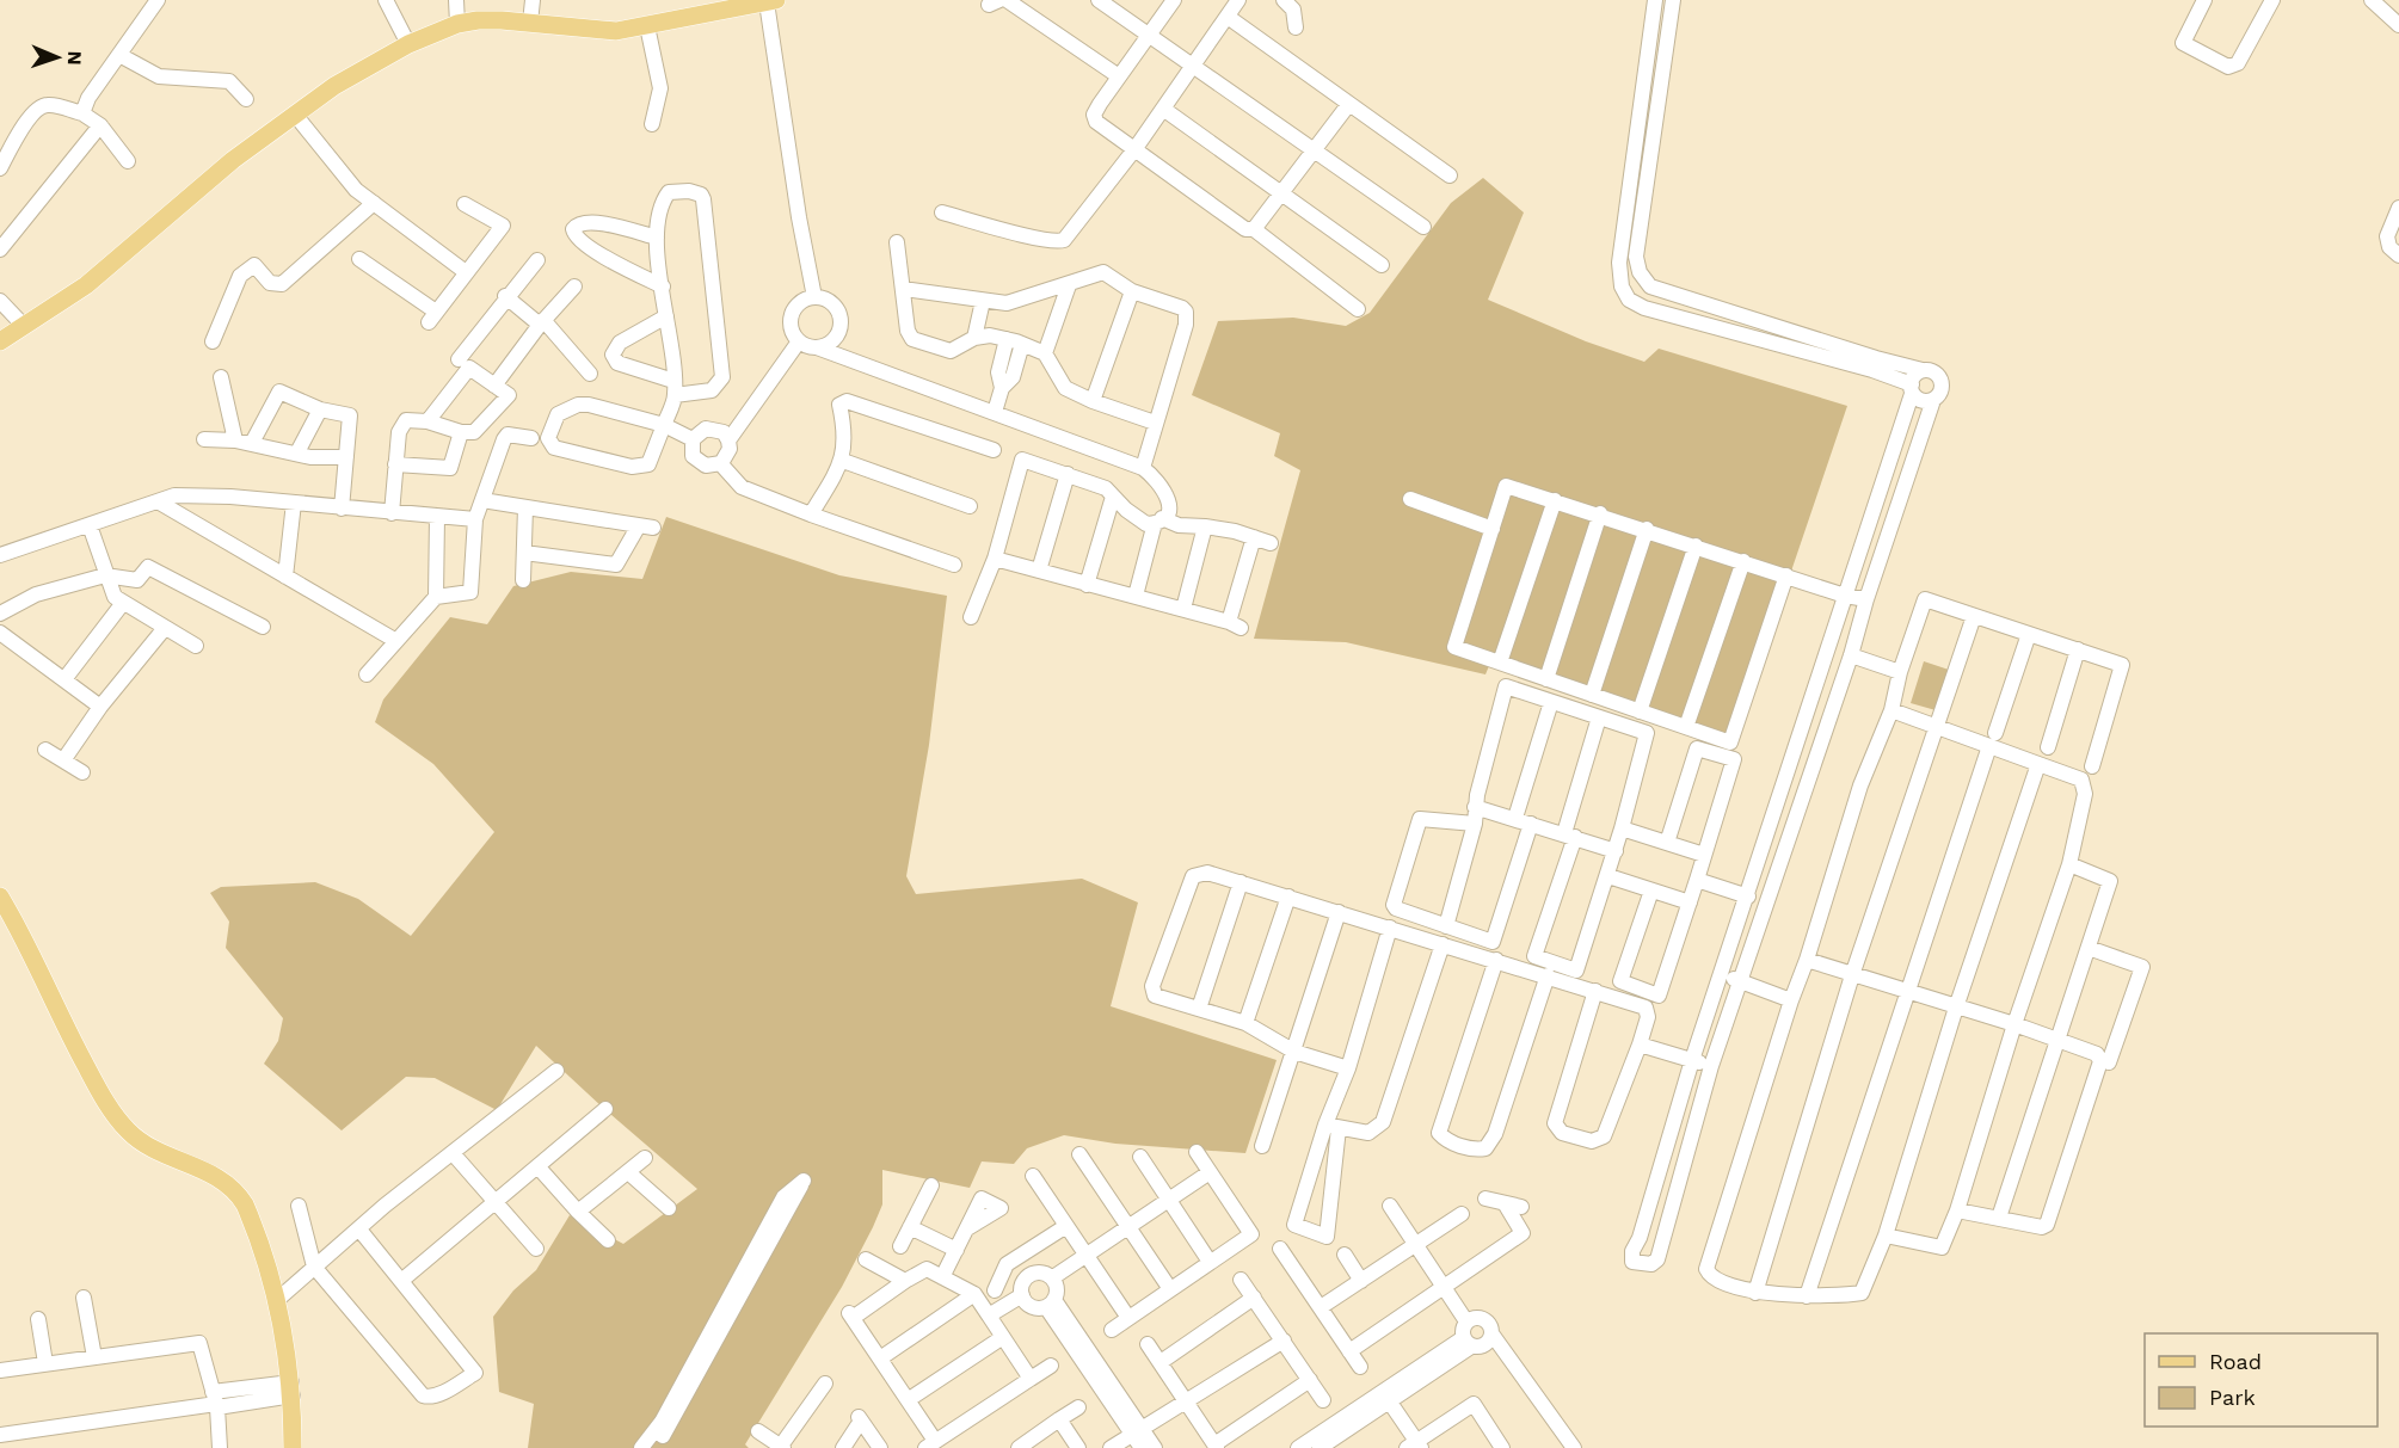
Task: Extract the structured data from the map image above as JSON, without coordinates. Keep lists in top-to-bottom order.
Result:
{
  "legend": ["Road", "Park"],
  "north": "right"
}
